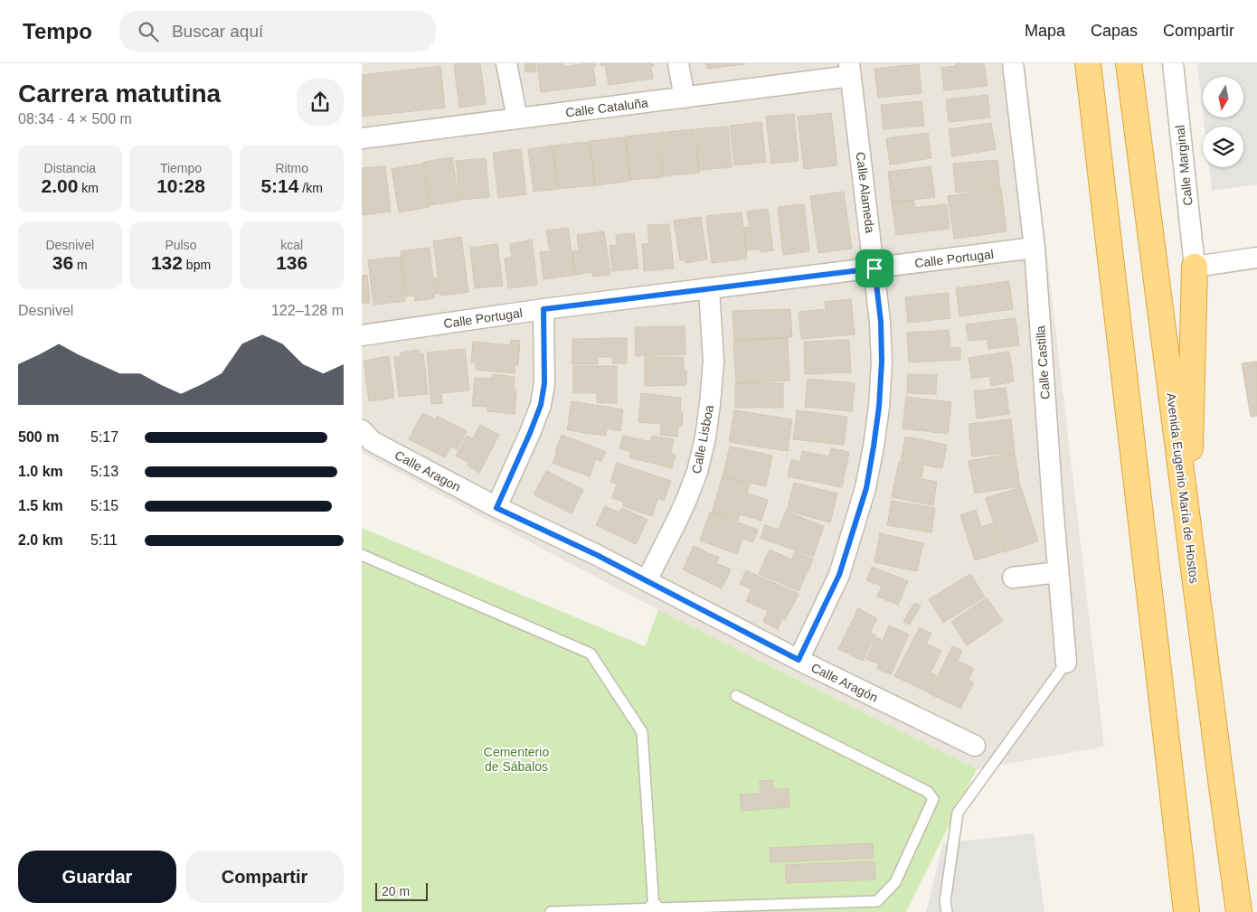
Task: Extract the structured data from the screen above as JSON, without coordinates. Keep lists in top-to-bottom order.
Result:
{
  "streets": {
    "highway": ["Avenida Eugenio María de Hostos"],
    "street": [
      "Calle Cataluña",
      "Calle Marginal",
      "Calle Alameda",
      "Calle Portugal",
      "Calle Castilla",
      "Calle Lisboa",
      "Calle Aragon",
      "Calle Aragón"
    ]
  },
  "crossings": [
    ["Calle Cataluña", "Calle Alameda"],
    ["Calle Alameda", "Calle Portugal"],
    ["Calle Alameda", "Calle Aragón"],
    ["Calle Portugal", "Calle Castilla"],
    ["Calle Portugal", "Calle Lisboa"],
    ["Calle Lisboa", "Calle Aragón"],
    ["Calle Aragon", "Calle Aragón"]
  ],
  "parks": ["Cementerio de Sábalos"],
  "scale_bar": "20 m",
  "north": "bottom",
  "page": {
    "header": "Tempo",
    "search": "Buscar aquí",
    "nav": ["Mapa", "Capas", "Compartir"],
    "heading": ["Carrera matutina", "08:34 · 4 × 500 m"],
    "stats": [
      ["Distancia", "2.00 km"],
      ["Tiempo", "10:28"],
      ["Ritmo", "5:14 /km"],
      ["Desnivel", "36 m"],
      ["Pulso", "132 bpm"],
      ["kcal", "136"]
    ],
    "chart": ["Desnivel", "122–128 m"],
    "list": [
      {
        "name": "500 m",
        "note": "5:17"
      },
      {
        "name": "1.0 km",
        "note": "5:13"
      },
      {
        "name": "1.5 km",
        "note": "5:15"
      },
      {
        "name": "2.0 km",
        "note": "5:11"
      }
    ],
    "buttons": ["Guardar", "Compartir"],
    "scale": "20 m"
  }
}
